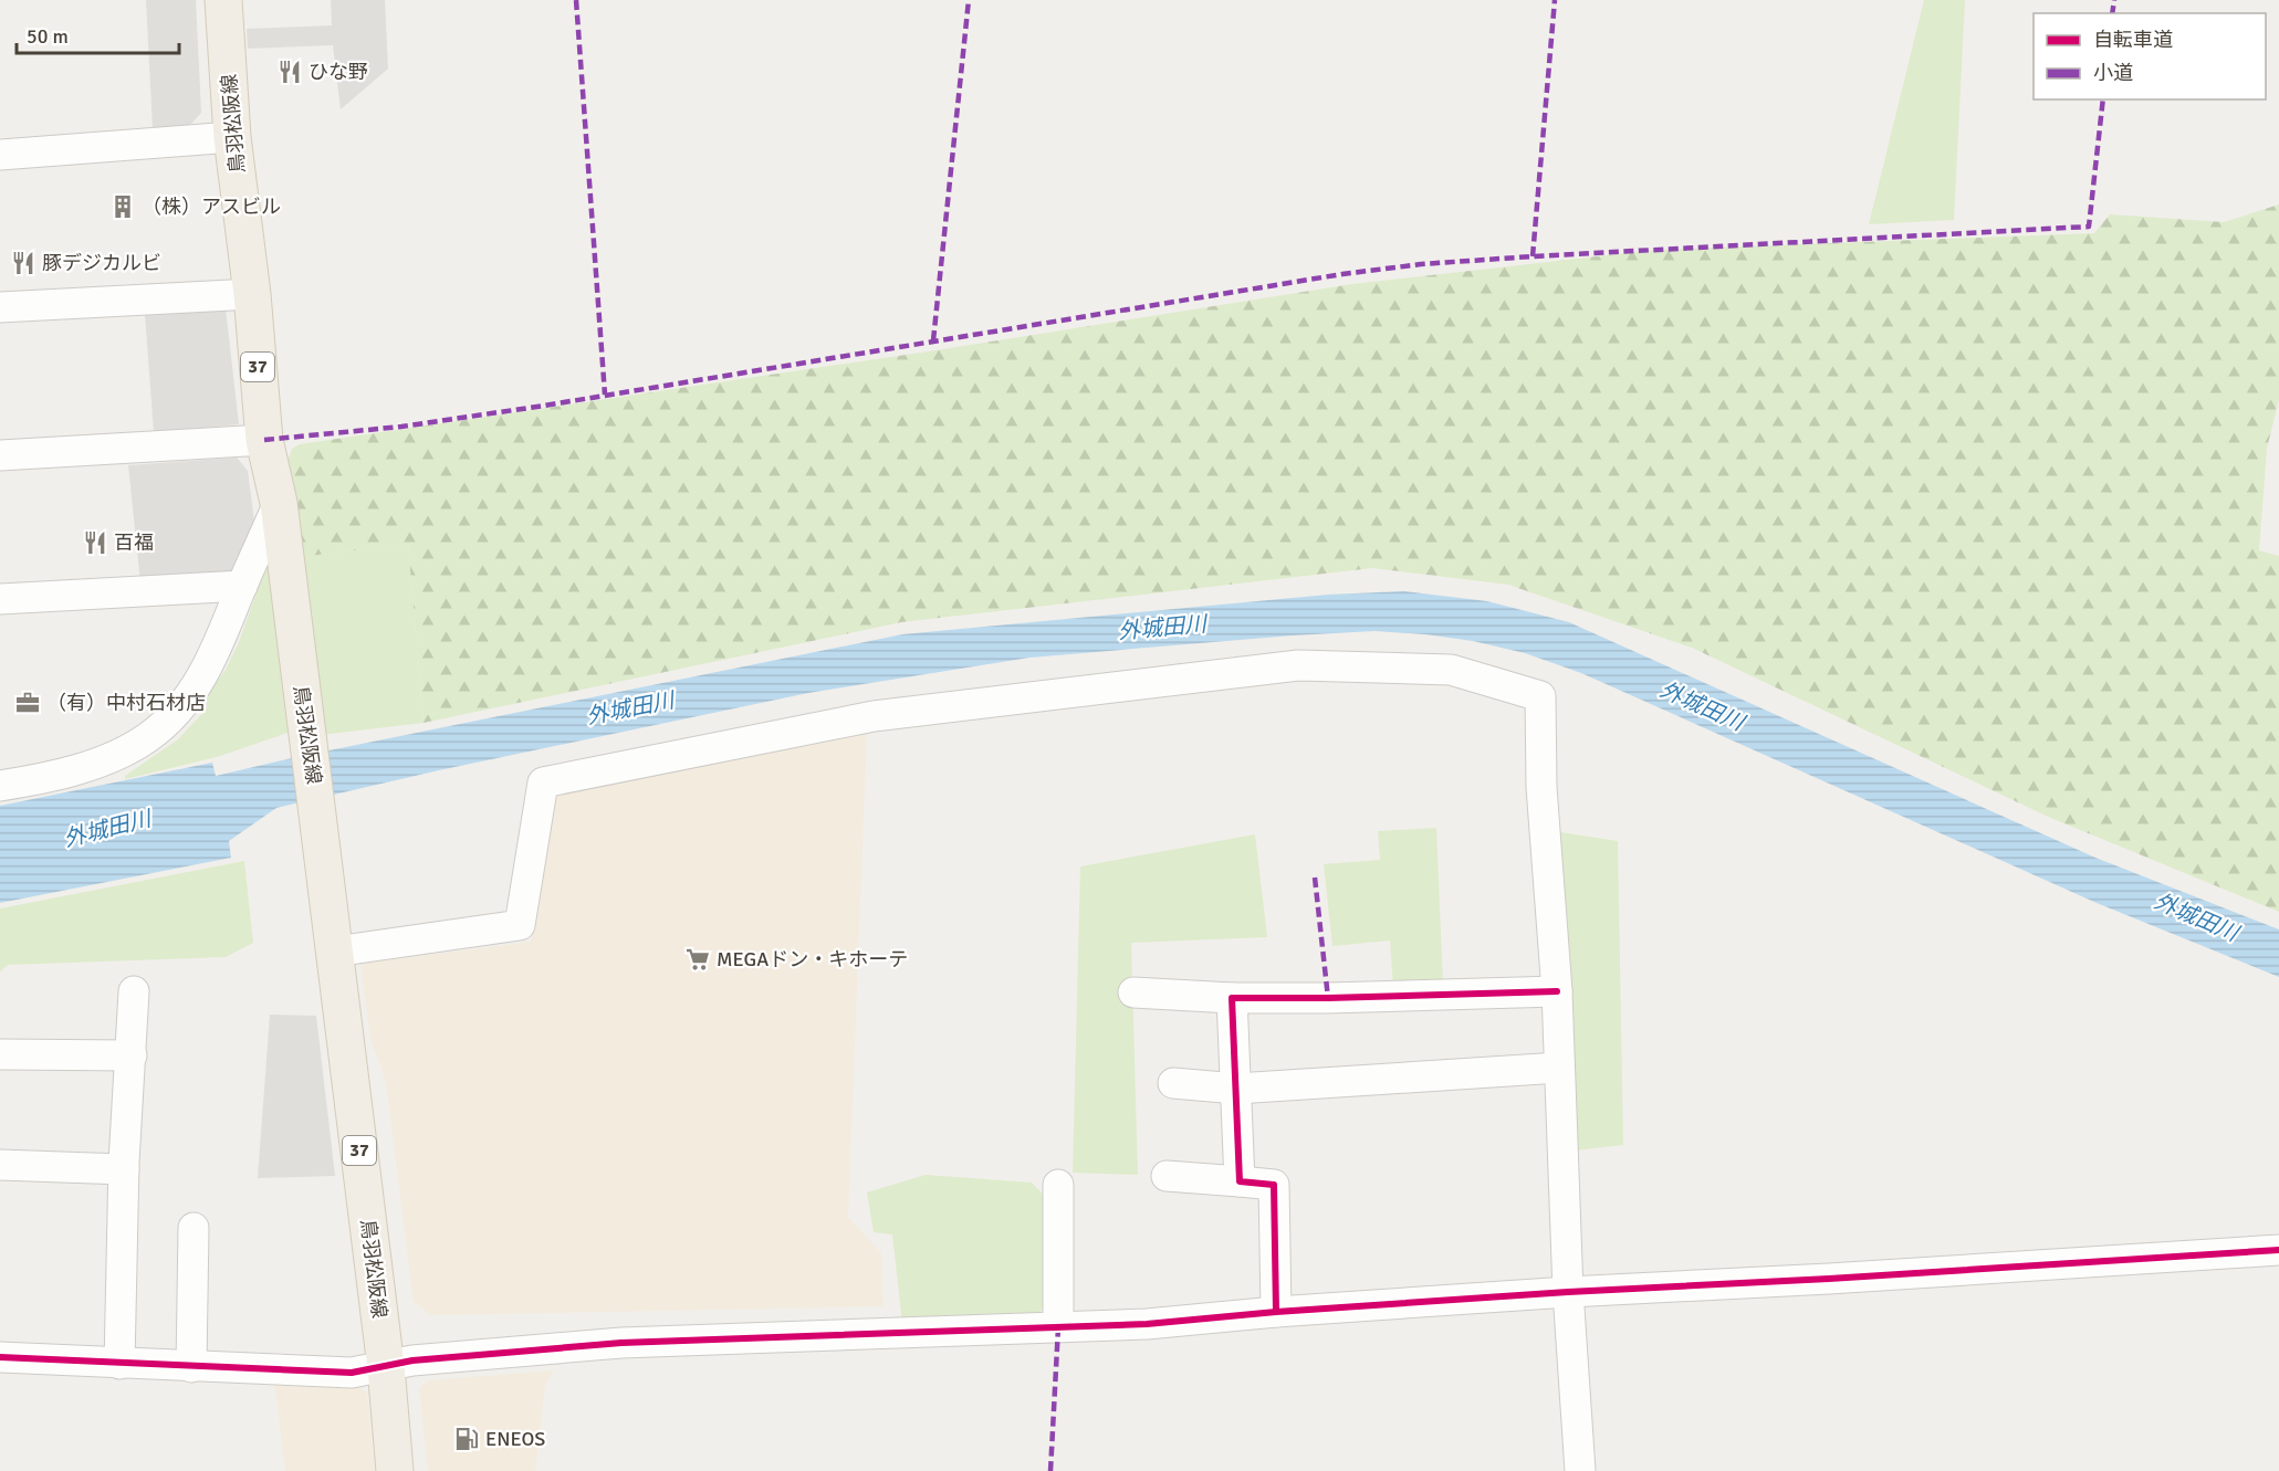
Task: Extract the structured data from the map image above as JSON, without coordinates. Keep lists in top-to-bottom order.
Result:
{
  "streets": {
    "main road": ["鳥羽松阪線", "37"]
  },
  "water": ["外城田川"],
  "places": {
    "restaurant": ["ひな野", "豚デジカルビ", "百福"],
    "building": ["（株）アスビル"],
    "office": ["（有）中村石材店"],
    "supermarket": ["MEGAドン・キホーテ"],
    "fuel station": ["ENEOS"]
  },
  "legend": ["自転車道", "小道"],
  "scale_bar": "50 m"
}
